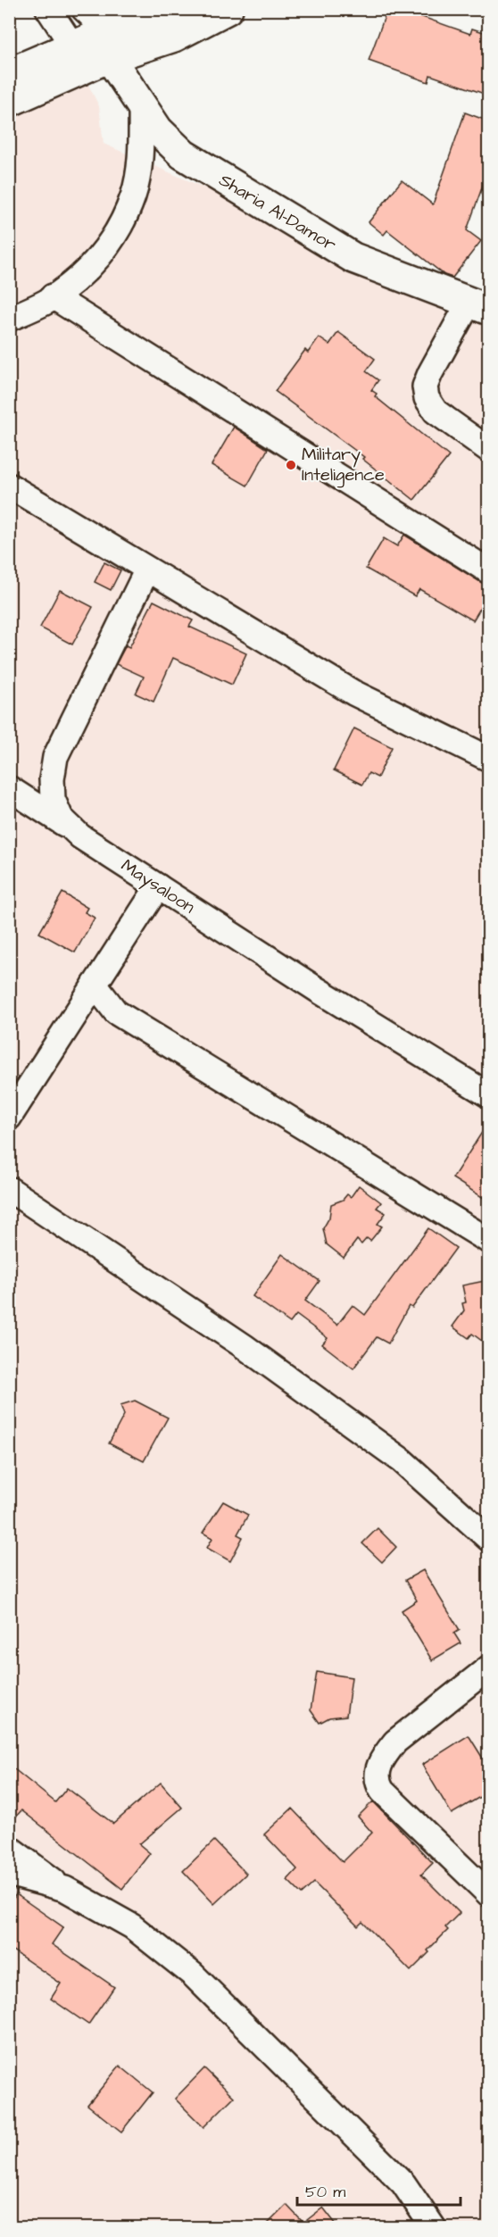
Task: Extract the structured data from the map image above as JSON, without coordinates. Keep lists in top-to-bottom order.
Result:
{
  "streets": {
    "street": ["Sharia Al-Damor", "Maysaloon"]
  },
  "places": ["Military Inteligence"],
  "scale_bar": "50 m"
}
